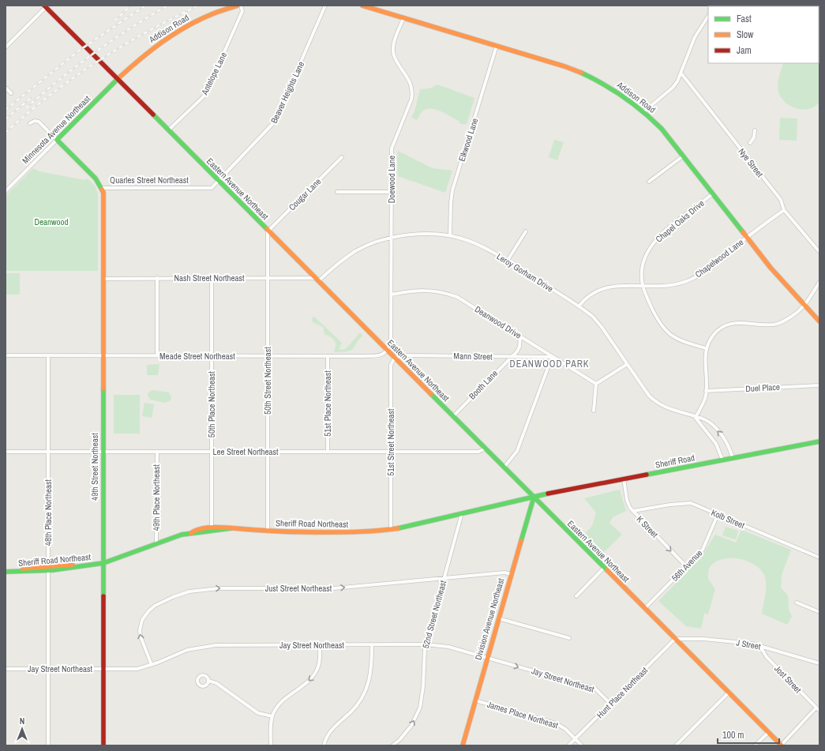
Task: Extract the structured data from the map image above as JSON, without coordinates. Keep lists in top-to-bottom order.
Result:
{
  "streets": {
    "main road": [
      "Addison Road",
      "Minnesota Avenue Northeast",
      "Quarles Street Northeast",
      "Eastern Avenue Northeast",
      "Sheriff Road",
      "49th Street Northeast",
      "Sheriff Road Northeast",
      "Division Avenue Northeast"
    ],
    "street": [
      "Antelope Lane",
      "Beaver Heights Lane",
      "Elkwood Lane",
      "Nye Street",
      "Doewood Lane",
      "Cougar Lane",
      "Chapel Oaks Drive",
      "Chapelwood Lane",
      "Leroy Gorham Drive",
      "Nash Street Northeast",
      "Deanwood Drive",
      "Meade Street Northeast",
      "Mann Street",
      "50th Street Northeast",
      "Booth Lane",
      "Duel Place",
      "51st Place Northeast",
      "50th Place Northeast",
      "51st Street Northeast",
      "Lee Street Northeast",
      "49th Place Northeast",
      "48th Place Northeast",
      "Kolb Street",
      "K Street",
      "56th Avenue",
      "Just Street Northeast",
      "52nd Street Northeast",
      "J Street",
      "Jay Street Northeast",
      "Jost Street",
      "Hunt Place Northeast",
      "James Place Northeast"
    ]
  },
  "crossings": [
    ["Addison Road", "Minnesota Avenue Northeast"],
    ["Addison Road", "Elkwood Lane"],
    ["Addison Road", "Doewood Lane"],
    ["Addison Road", "Eastern Avenue Northeast"],
    ["Addison Road", "Chapel Oaks Drive"],
    ["Addison Road", "Chapelwood Lane"],
    ["Antelope Lane", "Eastern Avenue Northeast"],
    ["Beaver Heights Lane", "Quarles Street Northeast"],
    ["Beaver Heights Lane", "Eastern Avenue Northeast"],
    ["Minnesota Avenue Northeast", "Quarles Street Northeast"],
    ["Minnesota Avenue Northeast", "Eastern Avenue Northeast"],
    ["Elkwood Lane", "Leroy Gorham Drive"],
    ["Nye Street", "Chapelwood Lane"],
    ["Doewood Lane", "Eastern Avenue Northeast"],
    ["Doewood Lane", "Leroy Gorham Drive"],
    ["Doewood Lane", "Deanwood Drive"],
    ["Doewood Lane", "Meade Street Northeast"],
    ["Quarles Street Northeast", "Eastern Avenue Northeast"],
    ["Quarles Street Northeast", "49th Street Northeast"],
    ["Eastern Avenue Northeast", "Cougar Lane"],
    ["Eastern Avenue Northeast", "Leroy Gorham Drive"],
    ["Eastern Avenue Northeast", "Nash Street Northeast"],
    ["Eastern Avenue Northeast", "Meade Street Northeast"],
    ["Eastern Avenue Northeast", "Mann Street"],
    ["Eastern Avenue Northeast", "50th Street Northeast"],
    ["Eastern Avenue Northeast", "Booth Lane"],
    ["Eastern Avenue Northeast", "51st Street Northeast"],
    ["Eastern Avenue Northeast", "Lee Street Northeast"],
    ["Eastern Avenue Northeast", "Sheriff Road"],
    ["Eastern Avenue Northeast", "Sheriff Road Northeast"],
    ["Eastern Avenue Northeast", "56th Avenue"],
    ["Eastern Avenue Northeast", "Division Avenue Northeast"],
    ["Eastern Avenue Northeast", "J Street"],
    ["Eastern Avenue Northeast", "Hunt Place Northeast"],
    ["Cougar Lane", "50th Street Northeast"],
    ["Chapel Oaks Drive", "Chapelwood Lane"],
    ["Chapelwood Lane", "Leroy Gorham Drive"],
    ["Leroy Gorham Drive", "Nash Street Northeast"],
    ["Leroy Gorham Drive", "Sheriff Road"],
    ["Nash Street Northeast", "50th Street Northeast"],
    ["Nash Street Northeast", "50th Place Northeast"],
    ["Nash Street Northeast", "49th Street Northeast"],
    ["Deanwood Drive", "Mann Street"],
    ["Deanwood Drive", "Booth Lane"],
    ["Meade Street Northeast", "50th Street Northeast"],
    ["Meade Street Northeast", "51st Place Northeast"],
    ["Meade Street Northeast", "50th Place Northeast"],
    ["Meade Street Northeast", "49th Street Northeast"],
    ["Meade Street Northeast", "48th Place Northeast"],
    ["Mann Street", "Booth Lane"],
    ["Mann Street", "51st Street Northeast"],
    ["50th Street Northeast", "Lee Street Northeast"],
    ["50th Street Northeast", "Sheriff Road Northeast"],
    ["51st Place Northeast", "Lee Street Northeast"],
    ["50th Place Northeast", "Lee Street Northeast"],
    ["50th Place Northeast", "Sheriff Road Northeast"],
    ["51st Street Northeast", "Lee Street Northeast"],
    ["51st Street Northeast", "Sheriff Road Northeast"],
    ["Lee Street Northeast", "49th Street Northeast"],
    ["Lee Street Northeast", "49th Place Northeast"],
    ["Lee Street Northeast", "48th Place Northeast"],
    ["Sheriff Road", "Sheriff Road Northeast"],
    ["Sheriff Road", "K Street"],
    ["Sheriff Road", "Division Avenue Northeast"],
    ["49th Street Northeast", "Sheriff Road Northeast"],
    ["49th Street Northeast", "Jay Street Northeast"],
    ["49th Place Northeast", "Sheriff Road Northeast"],
    ["48th Place Northeast", "Sheriff Road Northeast"],
    ["48th Place Northeast", "Jay Street Northeast"],
    ["Kolb Street", "K Street"],
    ["Kolb Street", "56th Avenue"],
    ["Sheriff Road Northeast", "52nd Street Northeast"],
    ["Sheriff Road Northeast", "Division Avenue Northeast"],
    ["K Street", "56th Avenue"],
    ["Just Street Northeast", "52nd Street Northeast"],
    ["Just Street Northeast", "Division Avenue Northeast"],
    ["Just Street Northeast", "Jay Street Northeast"],
    ["52nd Street Northeast", "Jay Street Northeast"],
    ["Division Avenue Northeast", "Jay Street Northeast"],
    ["Division Avenue Northeast", "James Place Northeast"],
    ["J Street", "Jost Street"],
    ["J Street", "Hunt Place Northeast"],
    ["Jay Street Northeast", "Hunt Place Northeast"],
    ["Hunt Place Northeast", "James Place Northeast"]
  ],
  "one_way": ["K Street", "Just Street Northeast", "52nd Street Northeast"],
  "districts": ["DEANWOOD PARK"],
  "parks": ["Deanwood"],
  "legend": ["Fast", "Slow", "Jam"],
  "scale_bar": "100 m",
  "north": "top"
}
